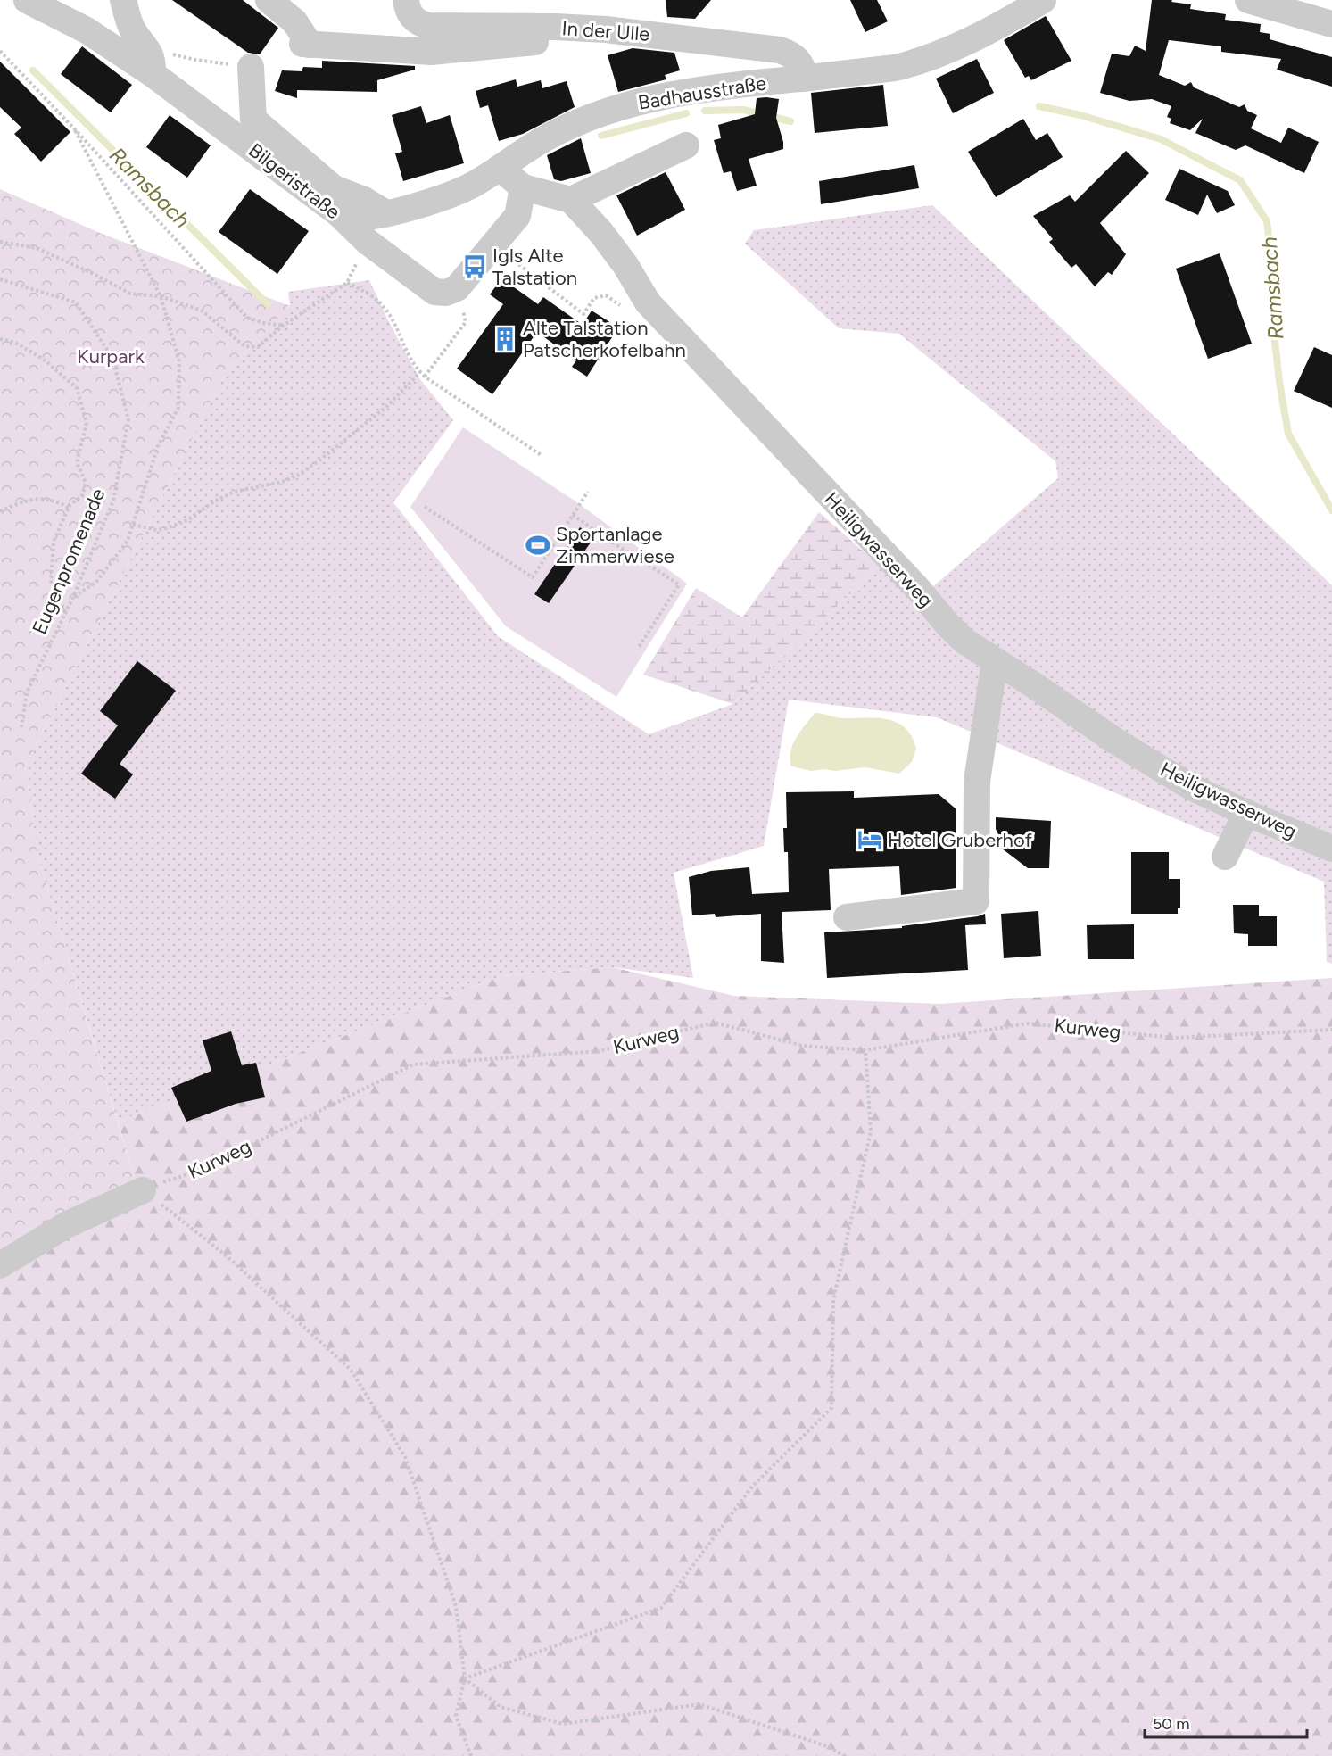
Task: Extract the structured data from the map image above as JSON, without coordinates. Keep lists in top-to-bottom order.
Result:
{
  "streets": {
    "street": [
      "In der Ulle",
      "Badhausstraße",
      "Bilgeristraße",
      "Heiligwasserweg"
    ],
    "path": ["Eugenpromenade", "Kurweg"]
  },
  "crossings": [
    ["In der Ulle", "Badhausstraße"],
    ["Badhausstraße", "Bilgeristraße"]
  ],
  "water": ["Ramsbach"],
  "parks": ["Kurpark"],
  "places": {
    "bus stop": ["Igls Alte Talstation"],
    "building": ["Alte Talstation Patscherkofelbahn"],
    "sports": ["Sportanlage Zimmerwiese"],
    "hotel": ["Hotel Gruberhof"]
  },
  "scale_bar": "50 m"
}
